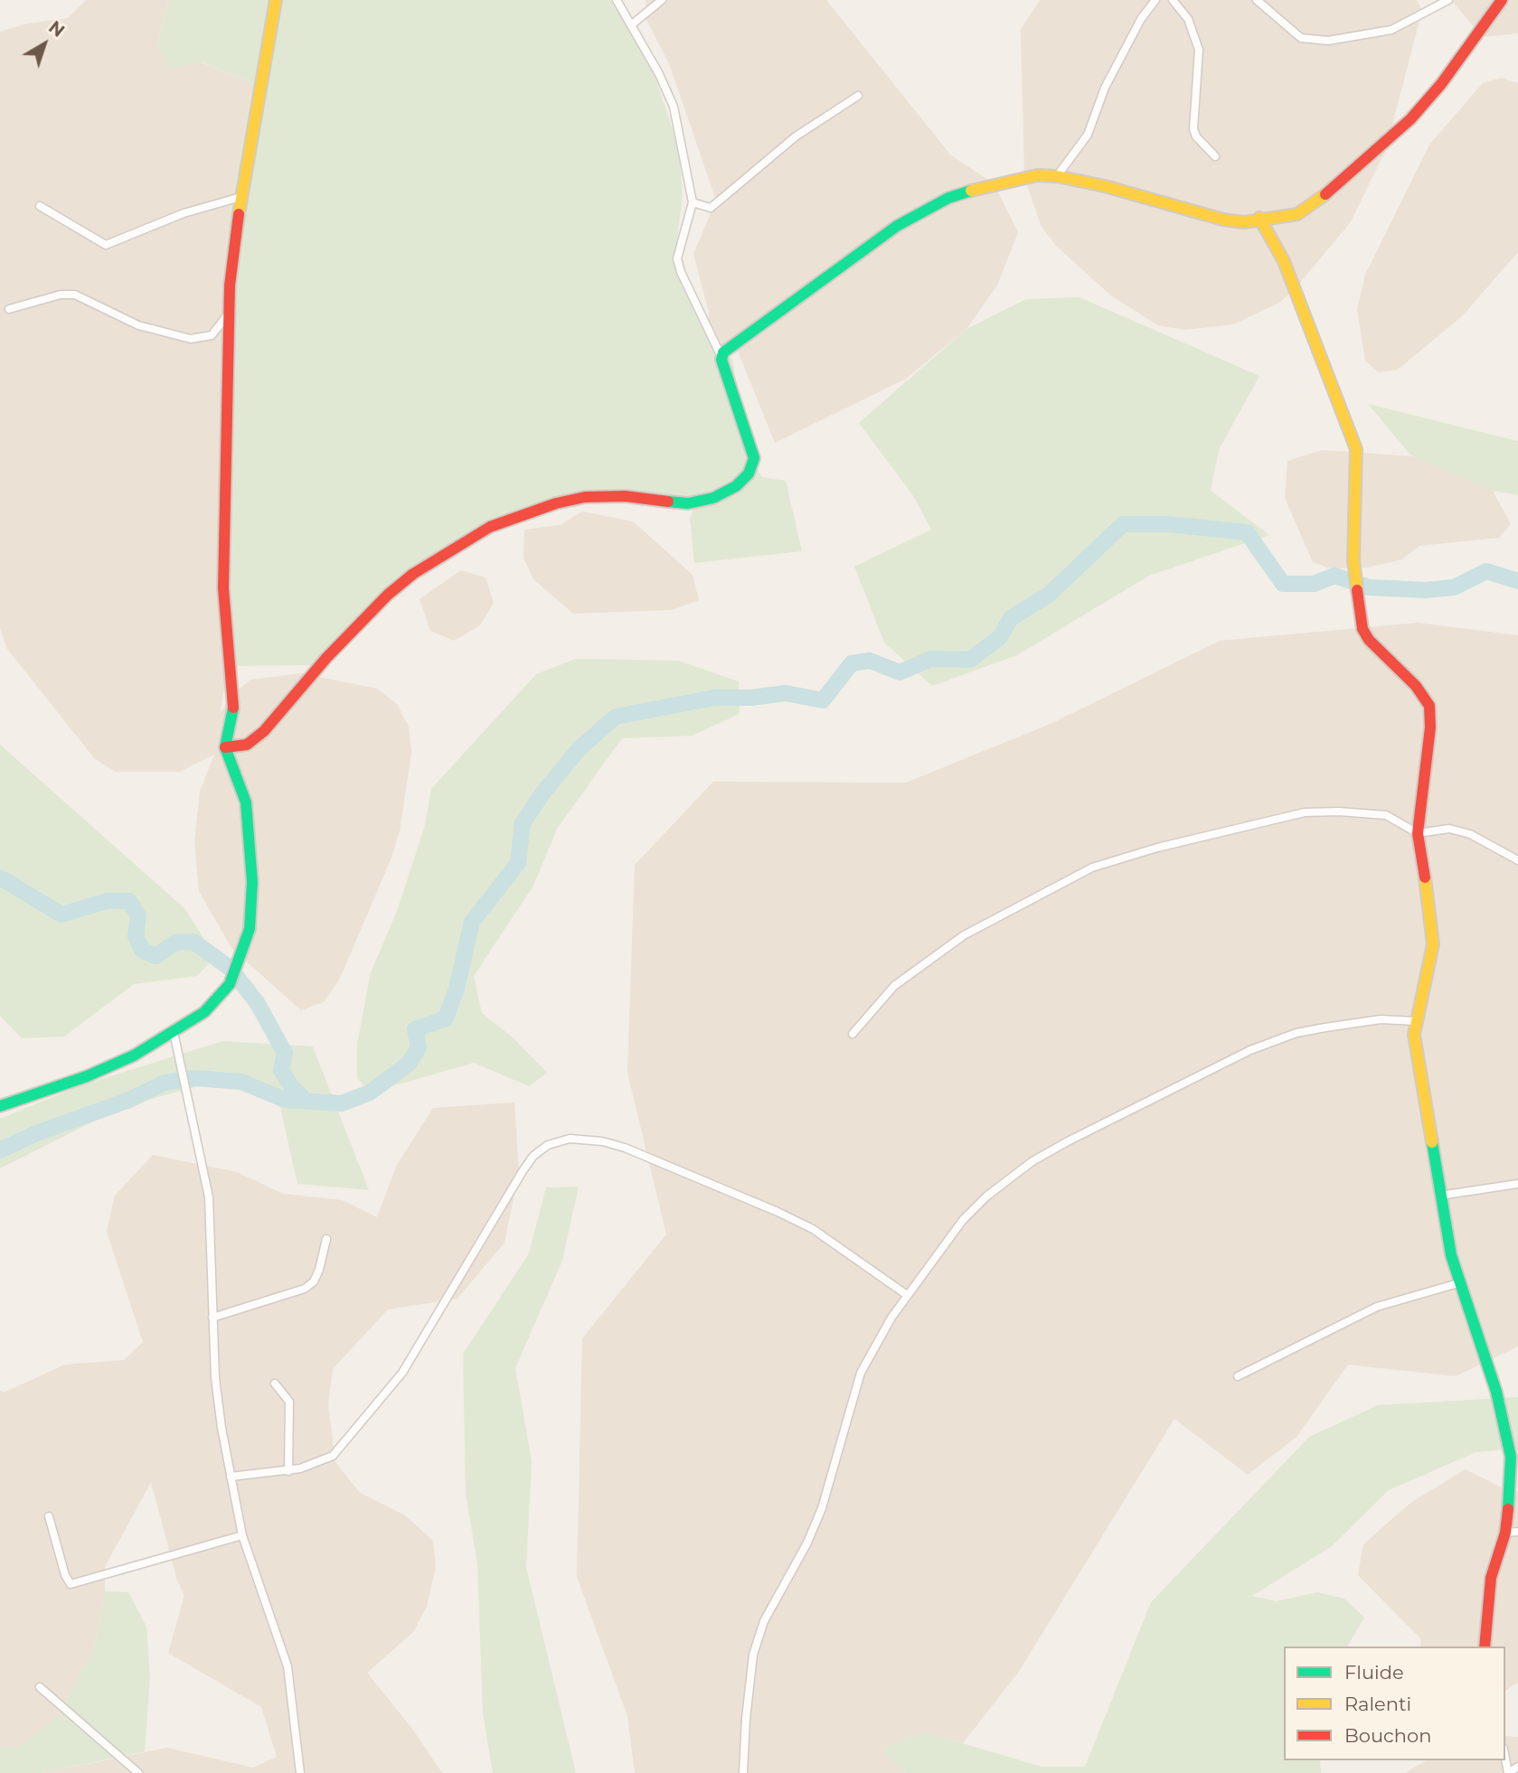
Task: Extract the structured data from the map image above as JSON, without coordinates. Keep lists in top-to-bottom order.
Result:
{
  "legend": ["Fluide", "Ralenti", "Bouchon"],
  "north": "top right"
}
